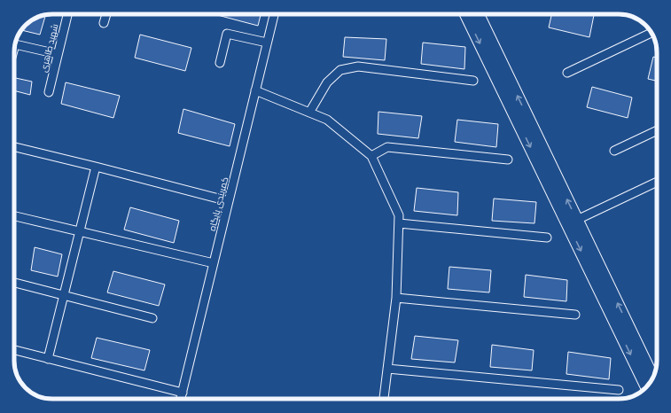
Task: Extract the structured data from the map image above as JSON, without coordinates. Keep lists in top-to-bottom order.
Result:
{
  "streets": {
    "street": ["شهید طاهری", "کمربندی پایگاه"]
  }
}
